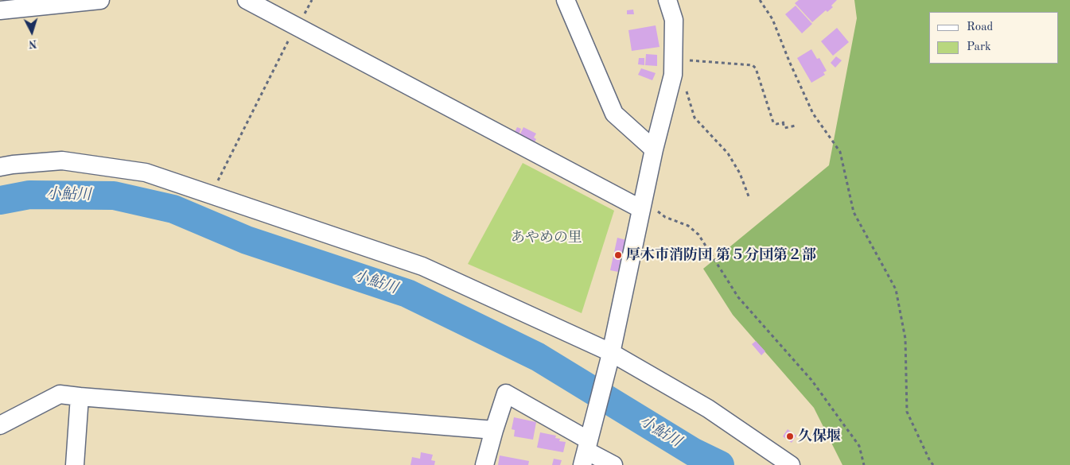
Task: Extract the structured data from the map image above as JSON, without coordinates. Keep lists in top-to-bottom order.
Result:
{
  "water": ["小鮎川"],
  "parks": ["あやめの里"],
  "places": ["厚木市消防団 第５分団第２部", "久保堰"],
  "legend": ["Road", "Park"],
  "north": "bottom"
}
